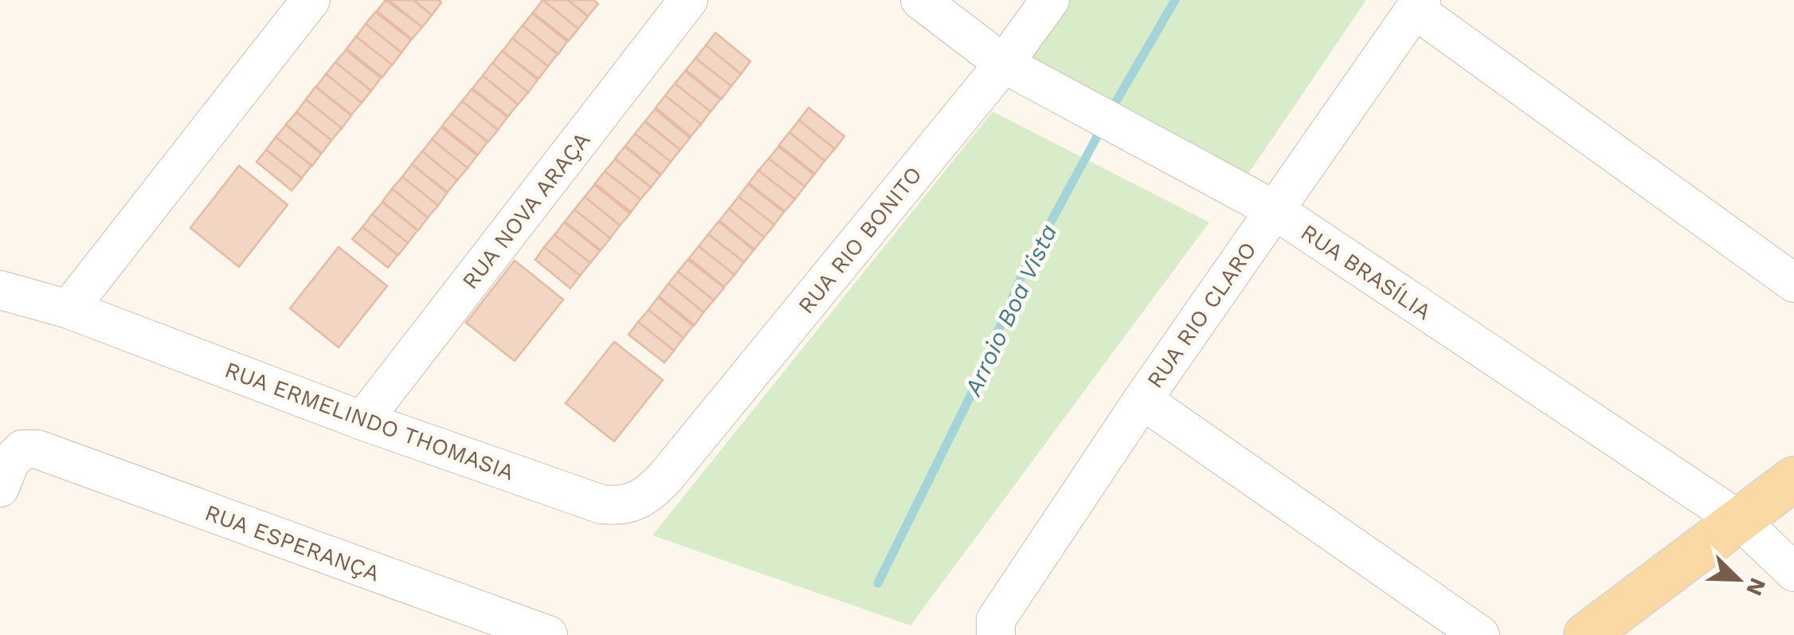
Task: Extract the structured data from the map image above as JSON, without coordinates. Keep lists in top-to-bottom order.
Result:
{
  "streets": {
    "street": [
      "RUA NOVA ARAÇA",
      "RUA RIO BONITO",
      "RUA BRASÍLIA",
      "RUA RIO CLARO",
      "RUA ERMELINDO THOMASIA",
      "RUA ESPERANÇA"
    ]
  },
  "crossings": [
    ["RUA NOVA ARAÇA", "RUA ERMELINDO THOMASIA"],
    ["RUA RIO BONITO", "RUA BRASÍLIA"],
    ["RUA RIO BONITO", "RUA ERMELINDO THOMASIA"],
    ["RUA BRASÍLIA", "RUA RIO CLARO"]
  ],
  "water": ["Arroio Boa Vista"],
  "north": "bottom right"
}
